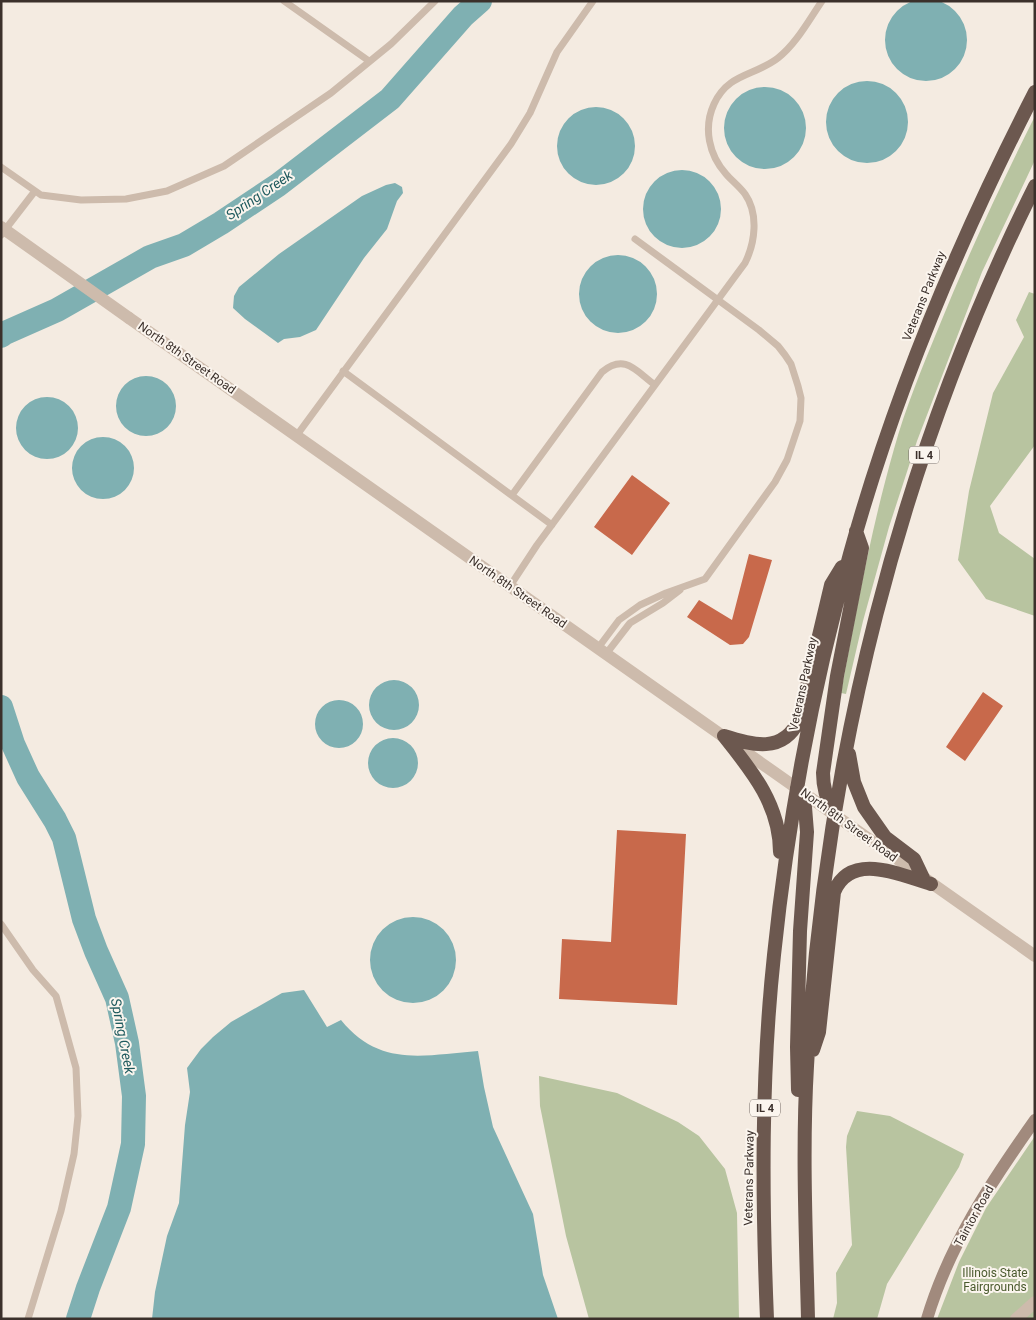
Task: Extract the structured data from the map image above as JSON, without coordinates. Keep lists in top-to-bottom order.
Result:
{
  "streets": {
    "highway": ["Veterans Parkway", "IL 4"],
    "main road": ["Taintor Road"],
    "street": ["North 8th Street Road"]
  },
  "crossings": [
    ["Veterans Parkway", "North 8th Street Road"],
    ["North 8th Street Road", "IL 4"]
  ],
  "water": ["Spring Creek"],
  "parks": ["Illinois State Fairgrounds"]
}
